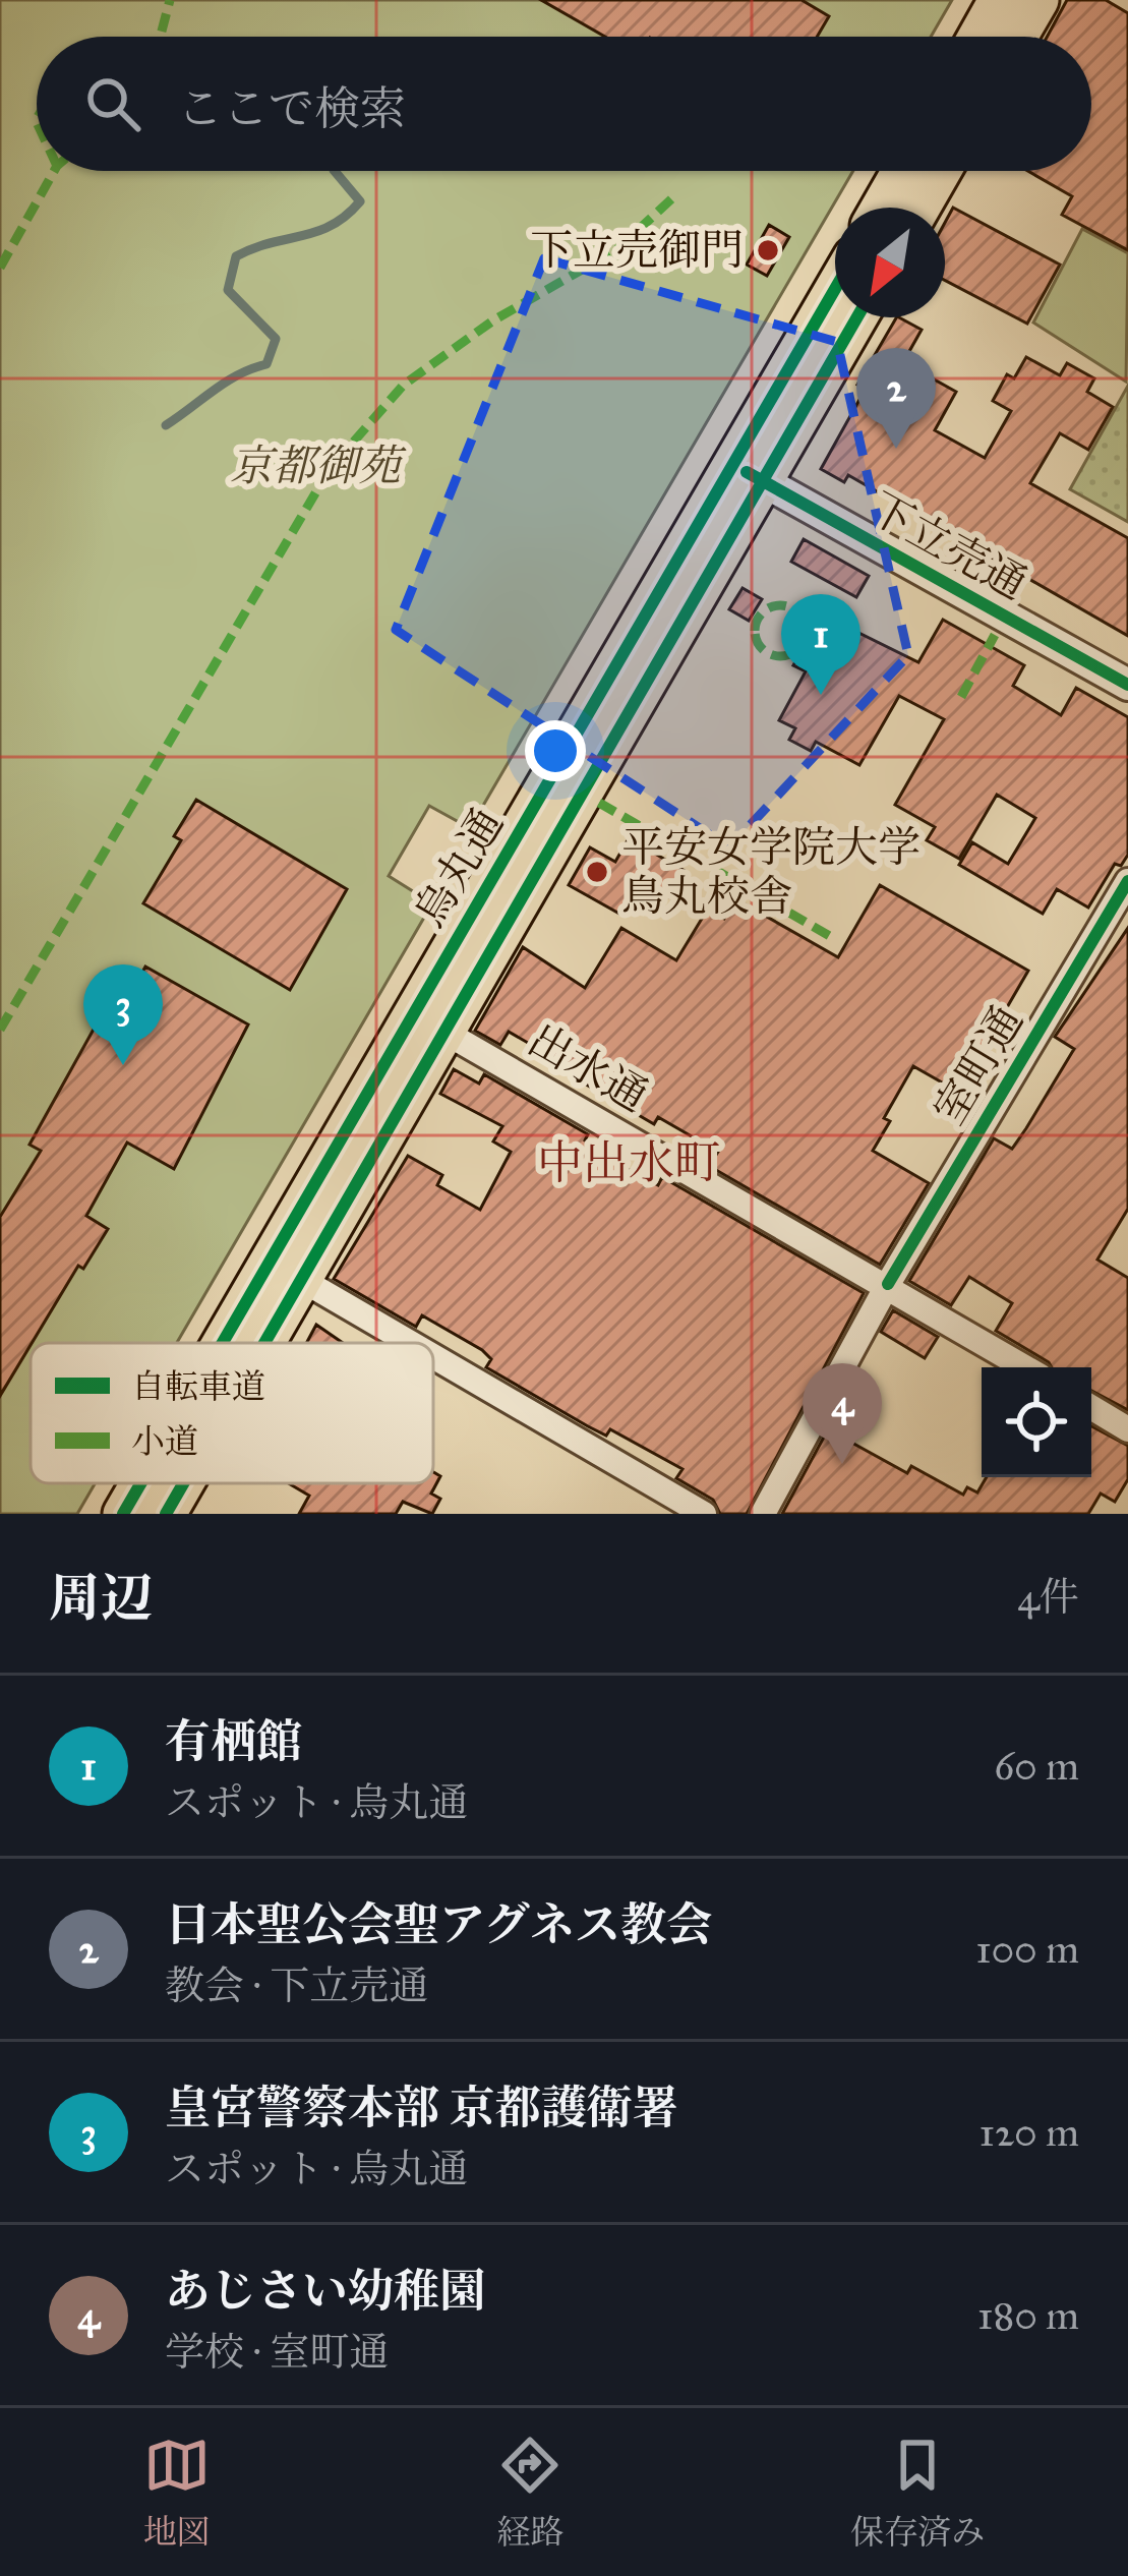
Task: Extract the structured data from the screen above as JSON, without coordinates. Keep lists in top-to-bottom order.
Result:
{
  "streets": {
    "highway": ["烏丸通"],
    "street": ["下立売通", "室町通", "出水通"]
  },
  "crossings": [
    ["下立売通", "烏丸通"],
    ["烏丸通", "出水通"],
    ["室町通", "出水通"]
  ],
  "districts": ["中出水町"],
  "parks": ["京都御苑"],
  "places": ["下立売御門", "平安女学院大学 鳥丸校舎"],
  "legend": ["自転車道", "小道"],
  "north": "bottom left",
  "page": {
    "search": "ここで検索",
    "pins": [
      "2",
      "1",
      "3",
      "4"
    ],
    "heading": ["周辺", "4件"],
    "list": [
      {
        "mark": "1",
        "name": "有栖館",
        "note": "スポット · 烏丸通",
        "value": "60 m"
      },
      {
        "mark": "2",
        "name": "日本聖公会聖アグネス教会",
        "note": "教会 · 下立売通",
        "value": "100 m"
      },
      {
        "mark": "3",
        "name": "皇宮警察本部 京都護衛署",
        "note": "スポット · 烏丸通",
        "value": "120 m"
      },
      {
        "mark": "4",
        "name": "あじさい幼稚園",
        "note": "学校 · 室町通",
        "value": "180 m"
      }
    ],
    "nav": ["地図", "経路", "保存済み"]
  }
}
